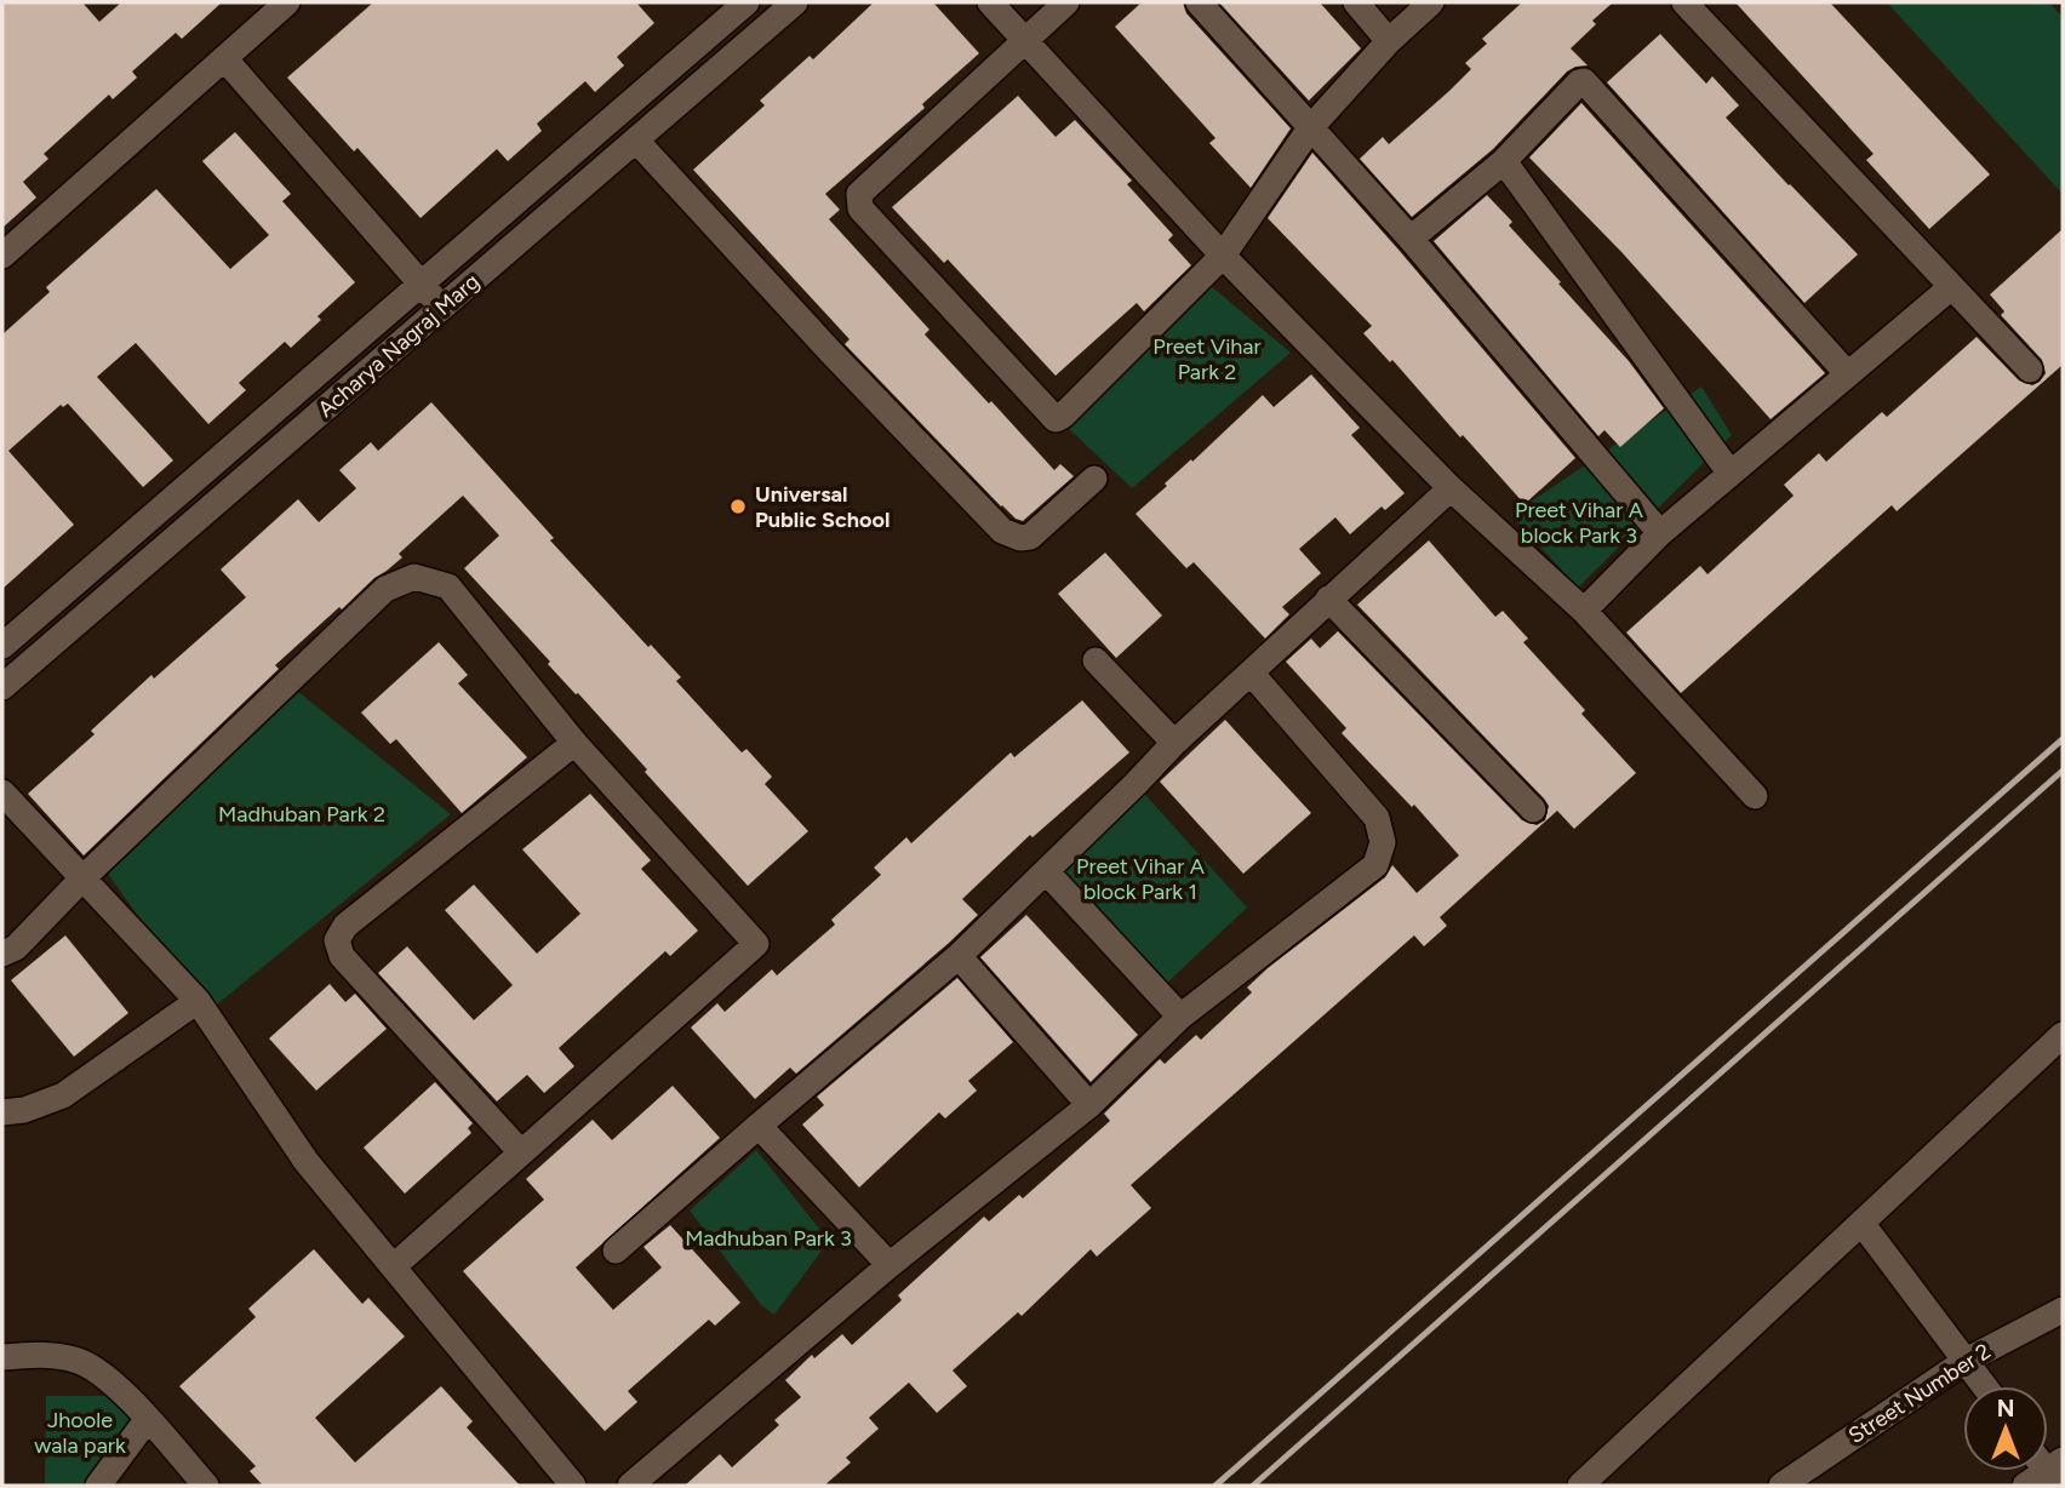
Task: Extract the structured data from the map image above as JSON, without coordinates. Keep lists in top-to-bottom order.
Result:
{
  "streets": {
    "street": ["Acharya Nagraj Marg", "Street Number 2"]
  },
  "parks": [
    "Preet Vihar Park 2",
    "Preet Vihar A block Park 3",
    "Madhuban Park 2",
    "Preet Vihar A block Park 1",
    "Madhuban Park 3",
    "Jhoole wala park"
  ],
  "places": ["Universal Public School"],
  "north": "top"
}
